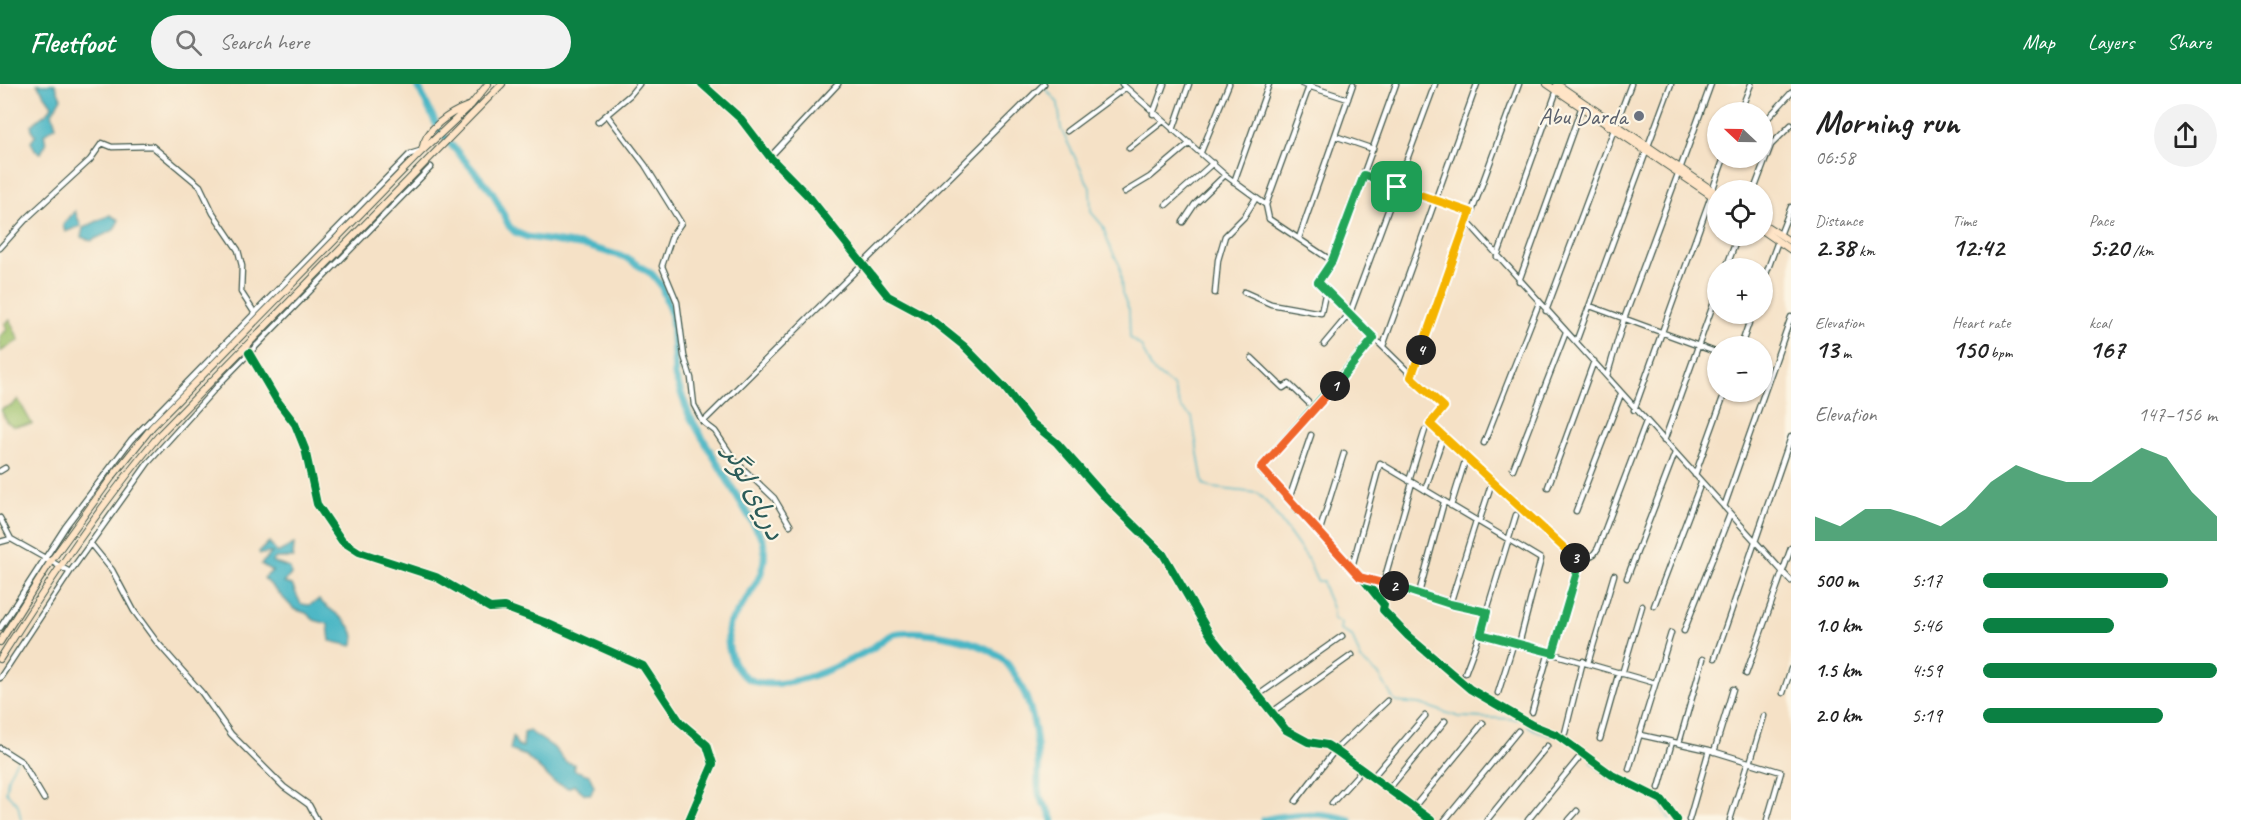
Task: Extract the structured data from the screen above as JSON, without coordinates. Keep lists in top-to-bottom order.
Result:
{
  "water": ["دریای لوگر"],
  "places": ["Abu Darda"],
  "north": "left",
  "page": {
    "header": "Fleetfoot",
    "search": "Search here",
    "nav": ["Map", "Layers", "Share"],
    "heading": ["Morning run", "06:58"],
    "map_buttons": ["+", "−"],
    "stats": [
      ["Distance", "2.38 km"],
      ["Time", "12:42"],
      ["Pace", "5:20 /km"],
      ["Elevation", "13 m"],
      ["Heart rate", "150 bpm"],
      ["kcal", "167"]
    ],
    "pins": [
      "4",
      "1",
      "3",
      "2"
    ],
    "chart": ["Elevation", "147–156 m"],
    "list": [
      {
        "name": "500 m",
        "note": "5:17"
      },
      {
        "name": "1.0 km",
        "note": "5:46"
      },
      {
        "name": "1.5 km",
        "note": "4:59"
      },
      {
        "name": "2.0 km",
        "note": "5:19"
      }
    ]
  }
}
